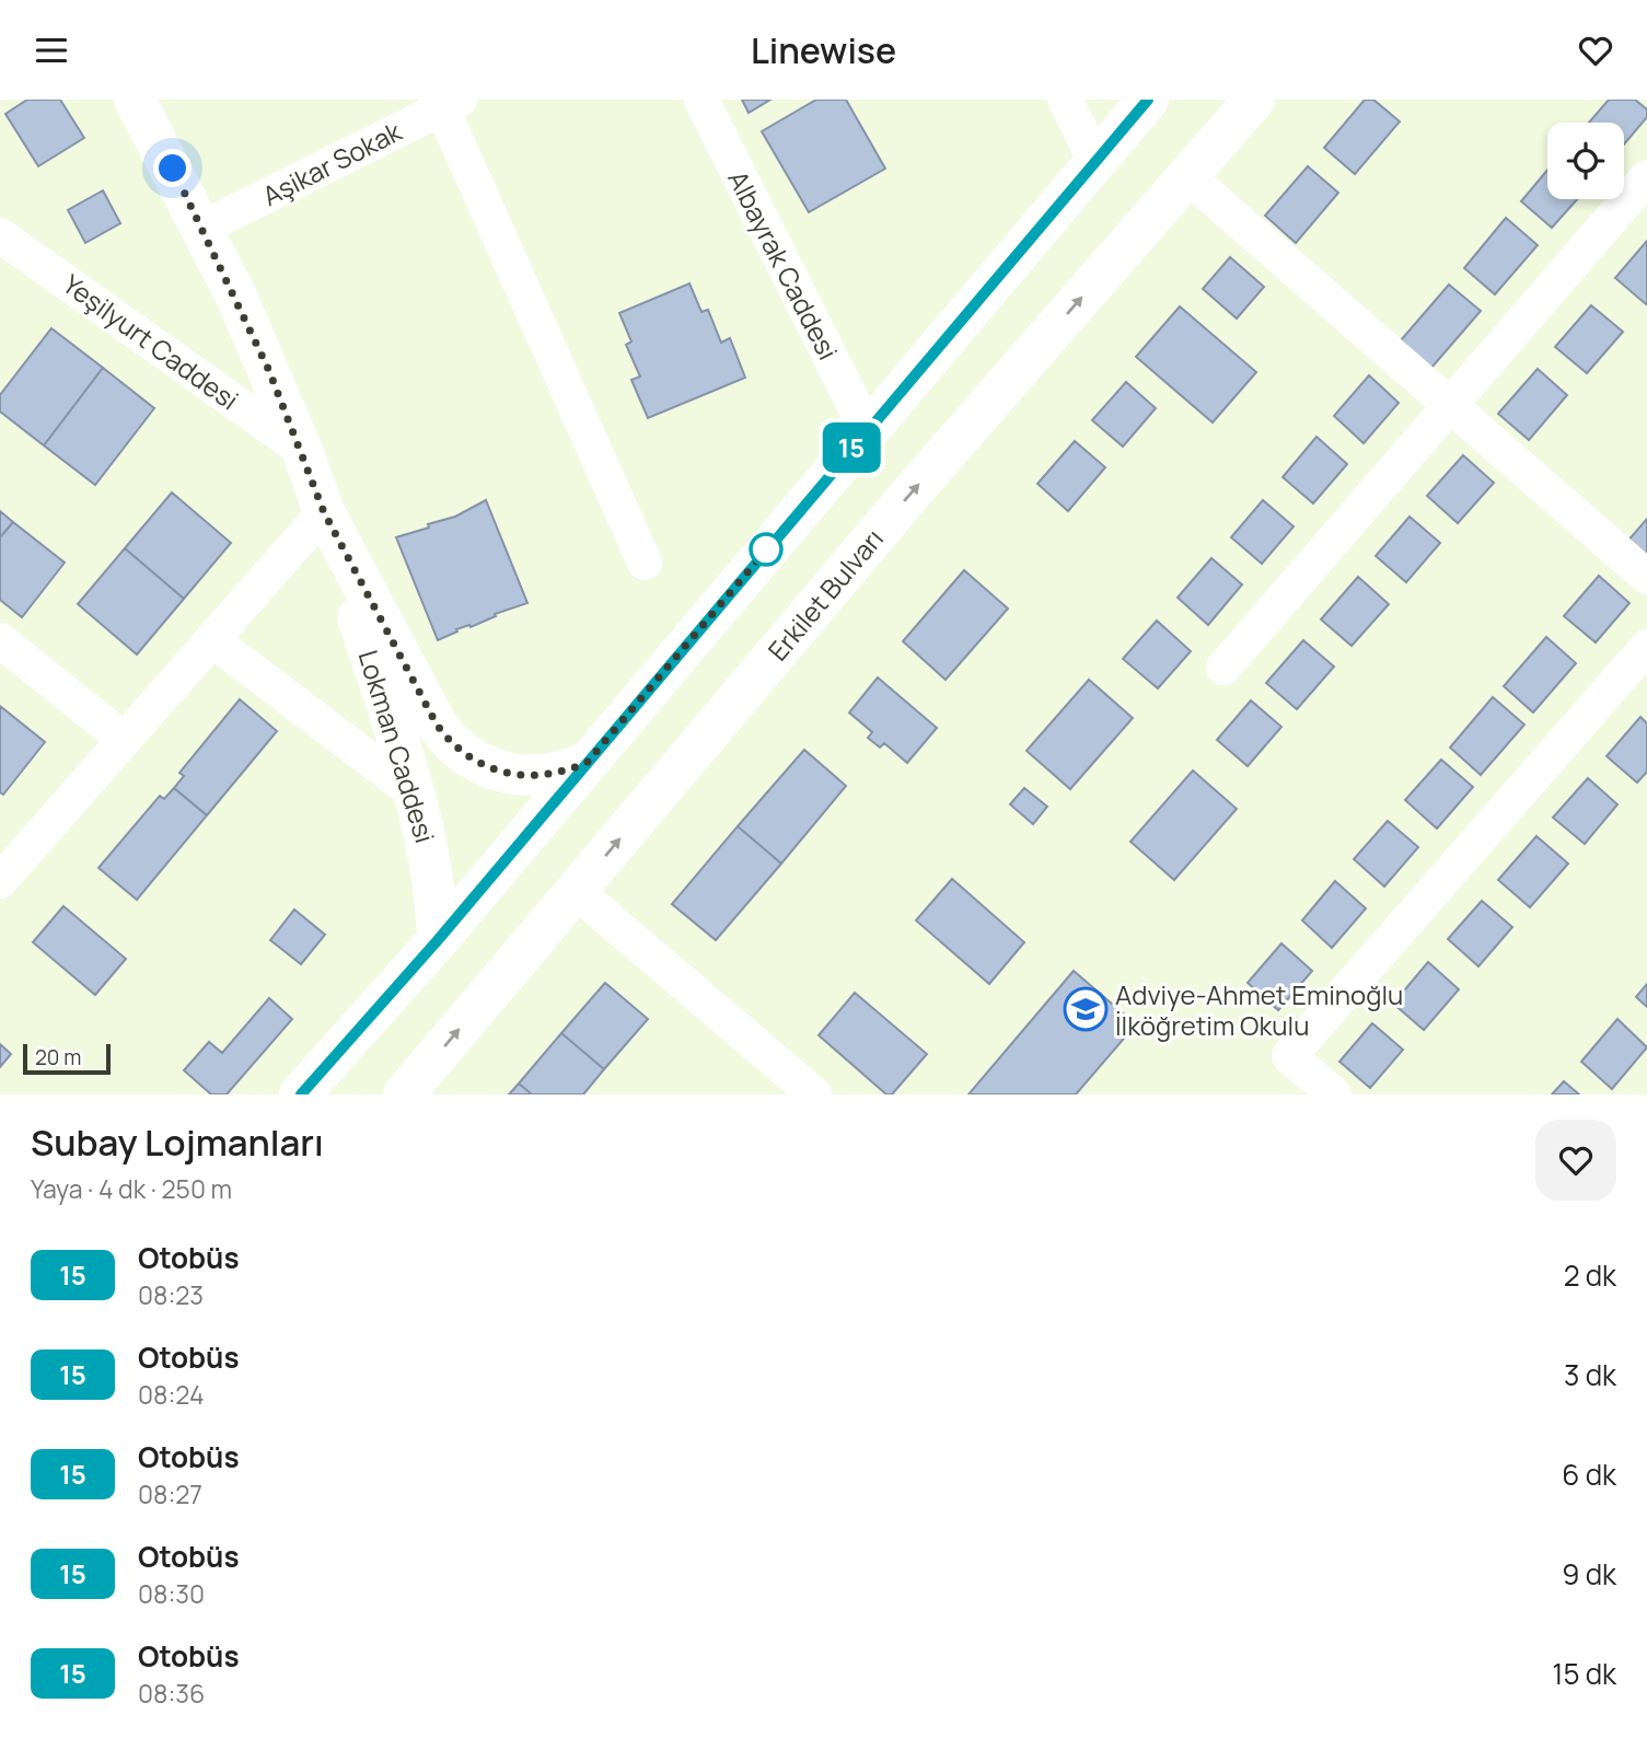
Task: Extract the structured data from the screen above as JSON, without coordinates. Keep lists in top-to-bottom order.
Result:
{
  "streets": {
    "main road": ["Erkilet Bulvarı", "Lokman Caddesi"],
    "street": ["Aşikar Sokak", "Albayrak Caddesi", "Yeşilyurt Caddesi"]
  },
  "places": {
    "school or university": ["Adviye-Ahmet Eminoğlu İlköğretim Okulu"]
  },
  "lines": ["bus line 15"],
  "scale_bar": "20 m",
  "page": {
    "header": "Linewise",
    "on_map": "15",
    "scale": "20 m",
    "heading": ["Subay Lojmanları", "Yaya · 4 dk · 250 m"],
    "list": [
      {
        "mark": "15",
        "name": "Otobüs",
        "note": "08:23",
        "value": "2 dk"
      },
      {
        "mark": "15",
        "name": "Otobüs",
        "note": "08:24",
        "value": "3 dk"
      },
      {
        "mark": "15",
        "name": "Otobüs",
        "note": "08:27",
        "value": "6 dk"
      },
      {
        "mark": "15",
        "name": "Otobüs",
        "note": "08:30",
        "value": "9 dk"
      },
      {
        "mark": "15",
        "name": "Otobüs",
        "note": "08:36",
        "value": "15 dk"
      }
    ]
  }
}
